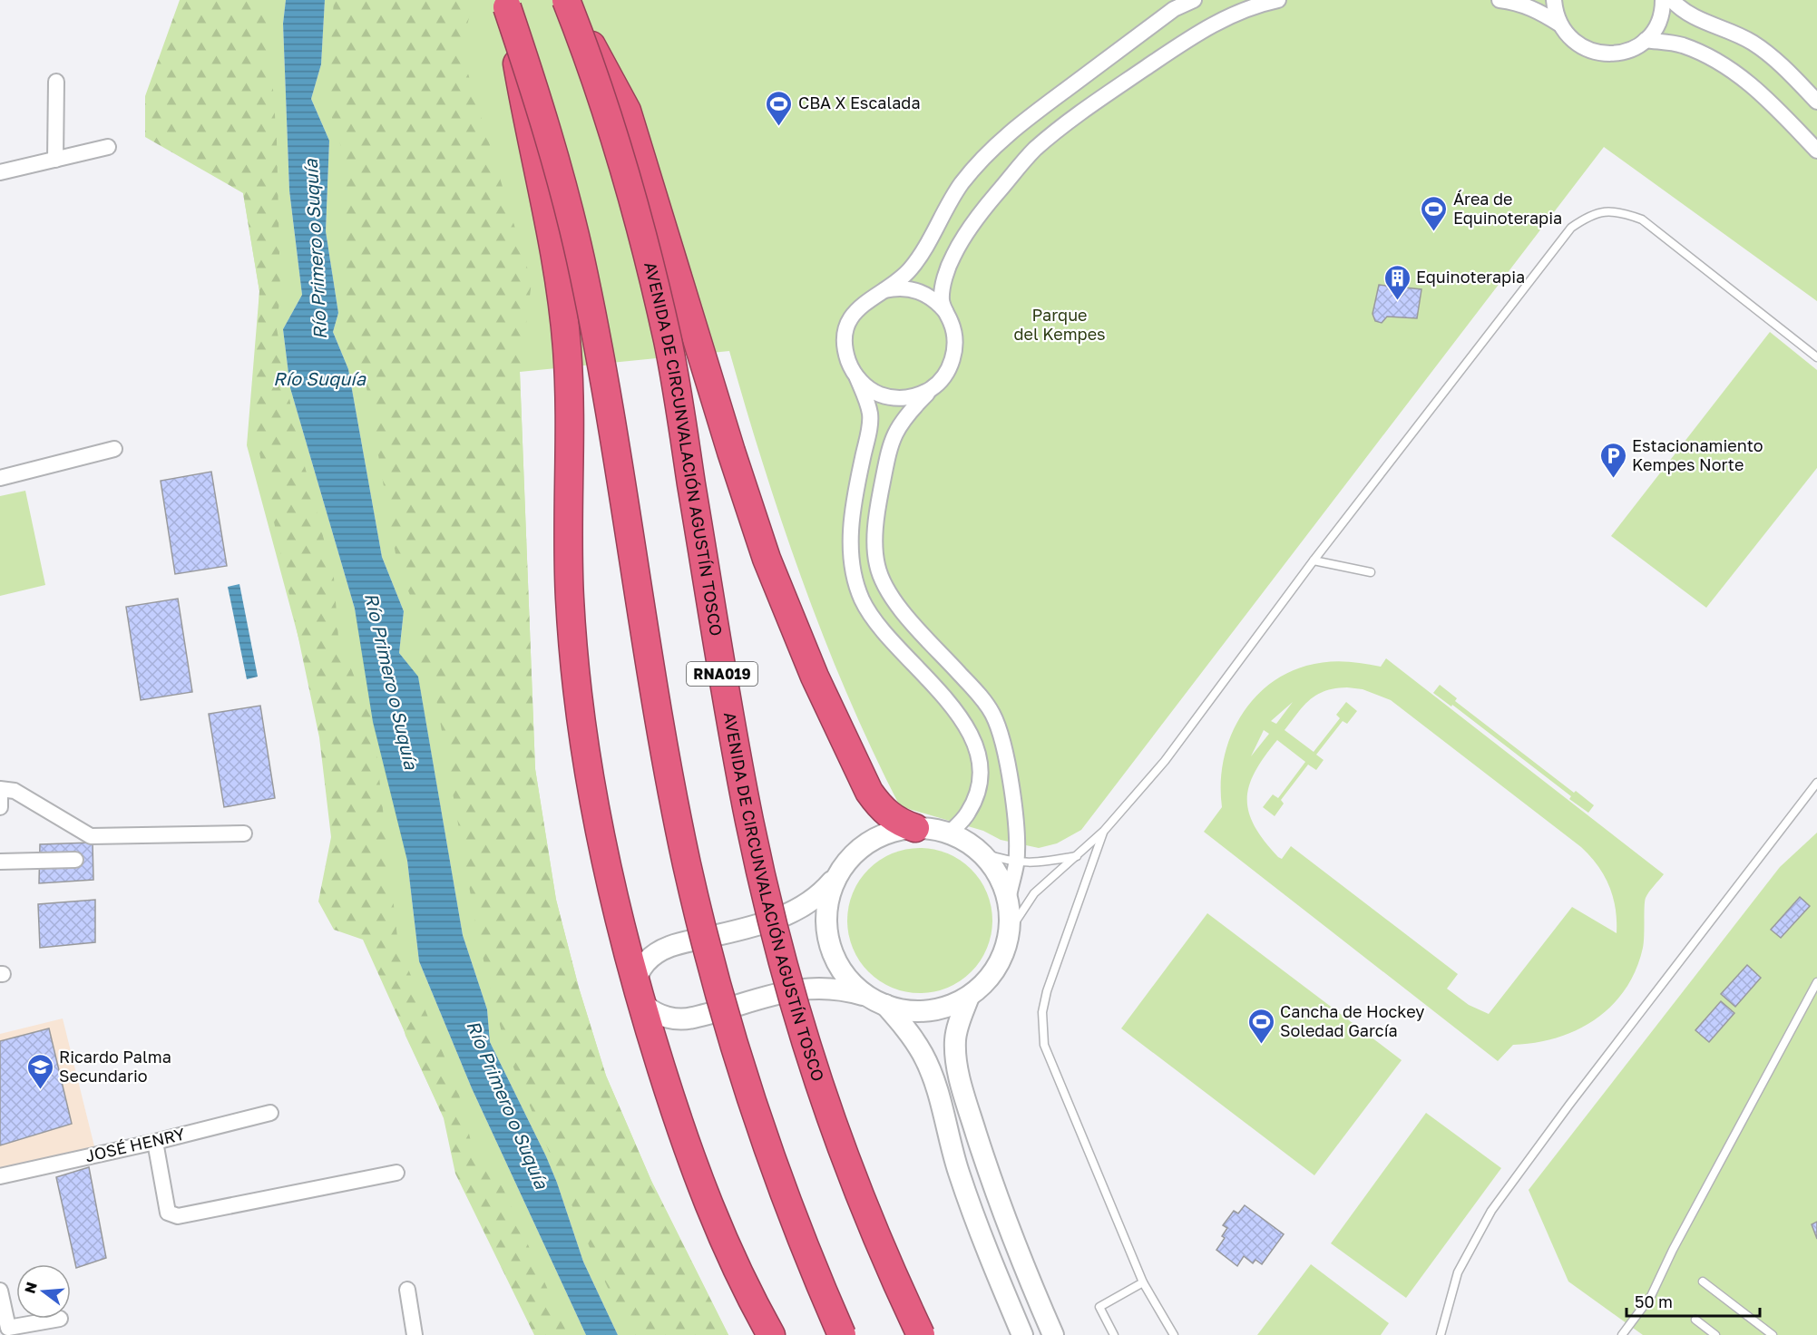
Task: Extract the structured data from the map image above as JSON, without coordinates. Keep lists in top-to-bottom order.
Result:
{
  "streets": {
    "highway": ["AVENIDA DE CIRCUNVALACIÓN AGUSTÍN TOSCO", "RNA019"],
    "street": ["JOSÉ HENRY"]
  },
  "water": ["Río Primero o Suquía", "Río Suquía"],
  "parks": ["Parque del Kempes"],
  "places": {
    "sports": ["CBA X Escalada", "Área de Equinoterapia", "Cancha de Hockey Soledad García"],
    "building": ["Equinoterapia"],
    "parking": ["Estacionamiento Kempes Norte"],
    "school or university": ["Ricardo Palma Secundario"]
  },
  "scale_bar": "50 m",
  "north": "left"
}
